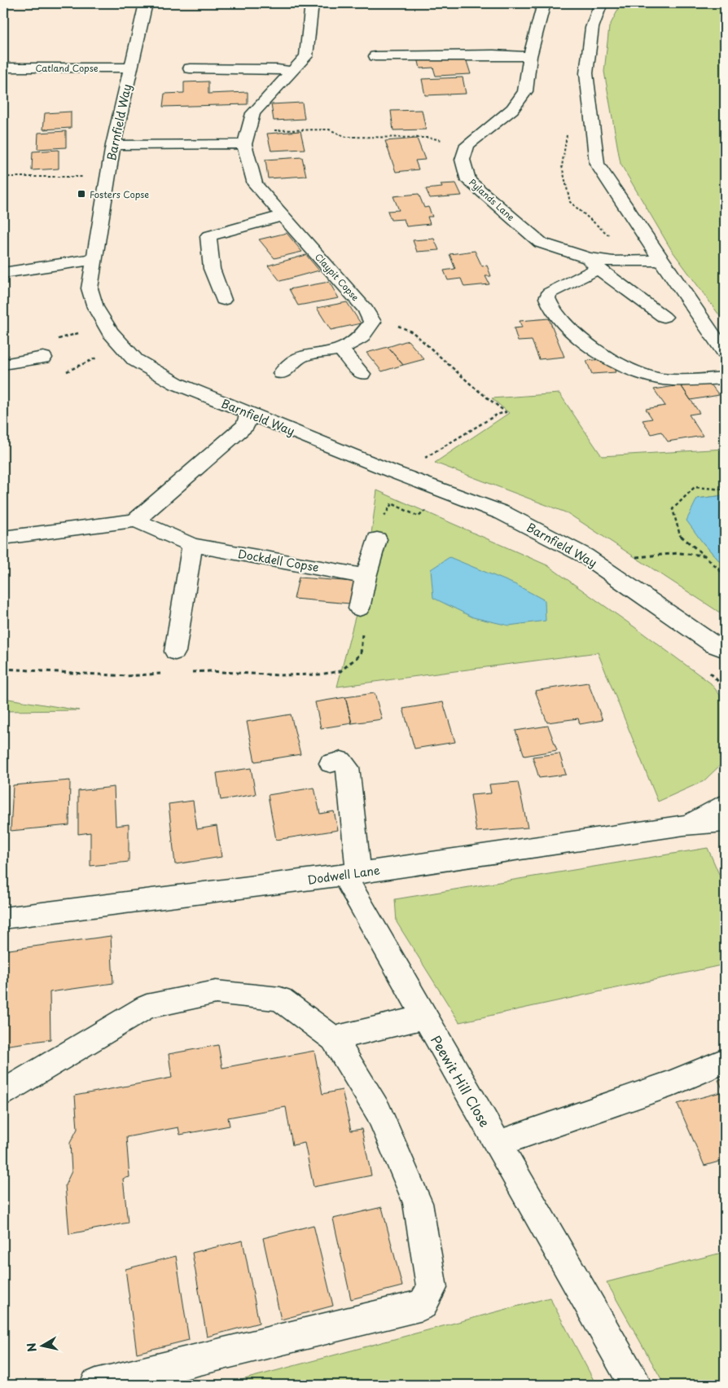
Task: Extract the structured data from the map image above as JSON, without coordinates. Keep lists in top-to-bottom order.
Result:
{
  "streets": {
    "street": [
      "Catland Copse",
      "Barnfield Way",
      "Pylands Lane",
      "Claypit Copse",
      "Dockdell Copse",
      "Dodwell Lane",
      "Peewit Hill Close"
    ]
  },
  "crossings": [
    ["Catland Copse", "Barnfield Way"],
    ["Dodwell Lane", "Peewit Hill Close"]
  ],
  "places": {
    "transit": ["Fosters Copse"]
  },
  "north": "left"
}
